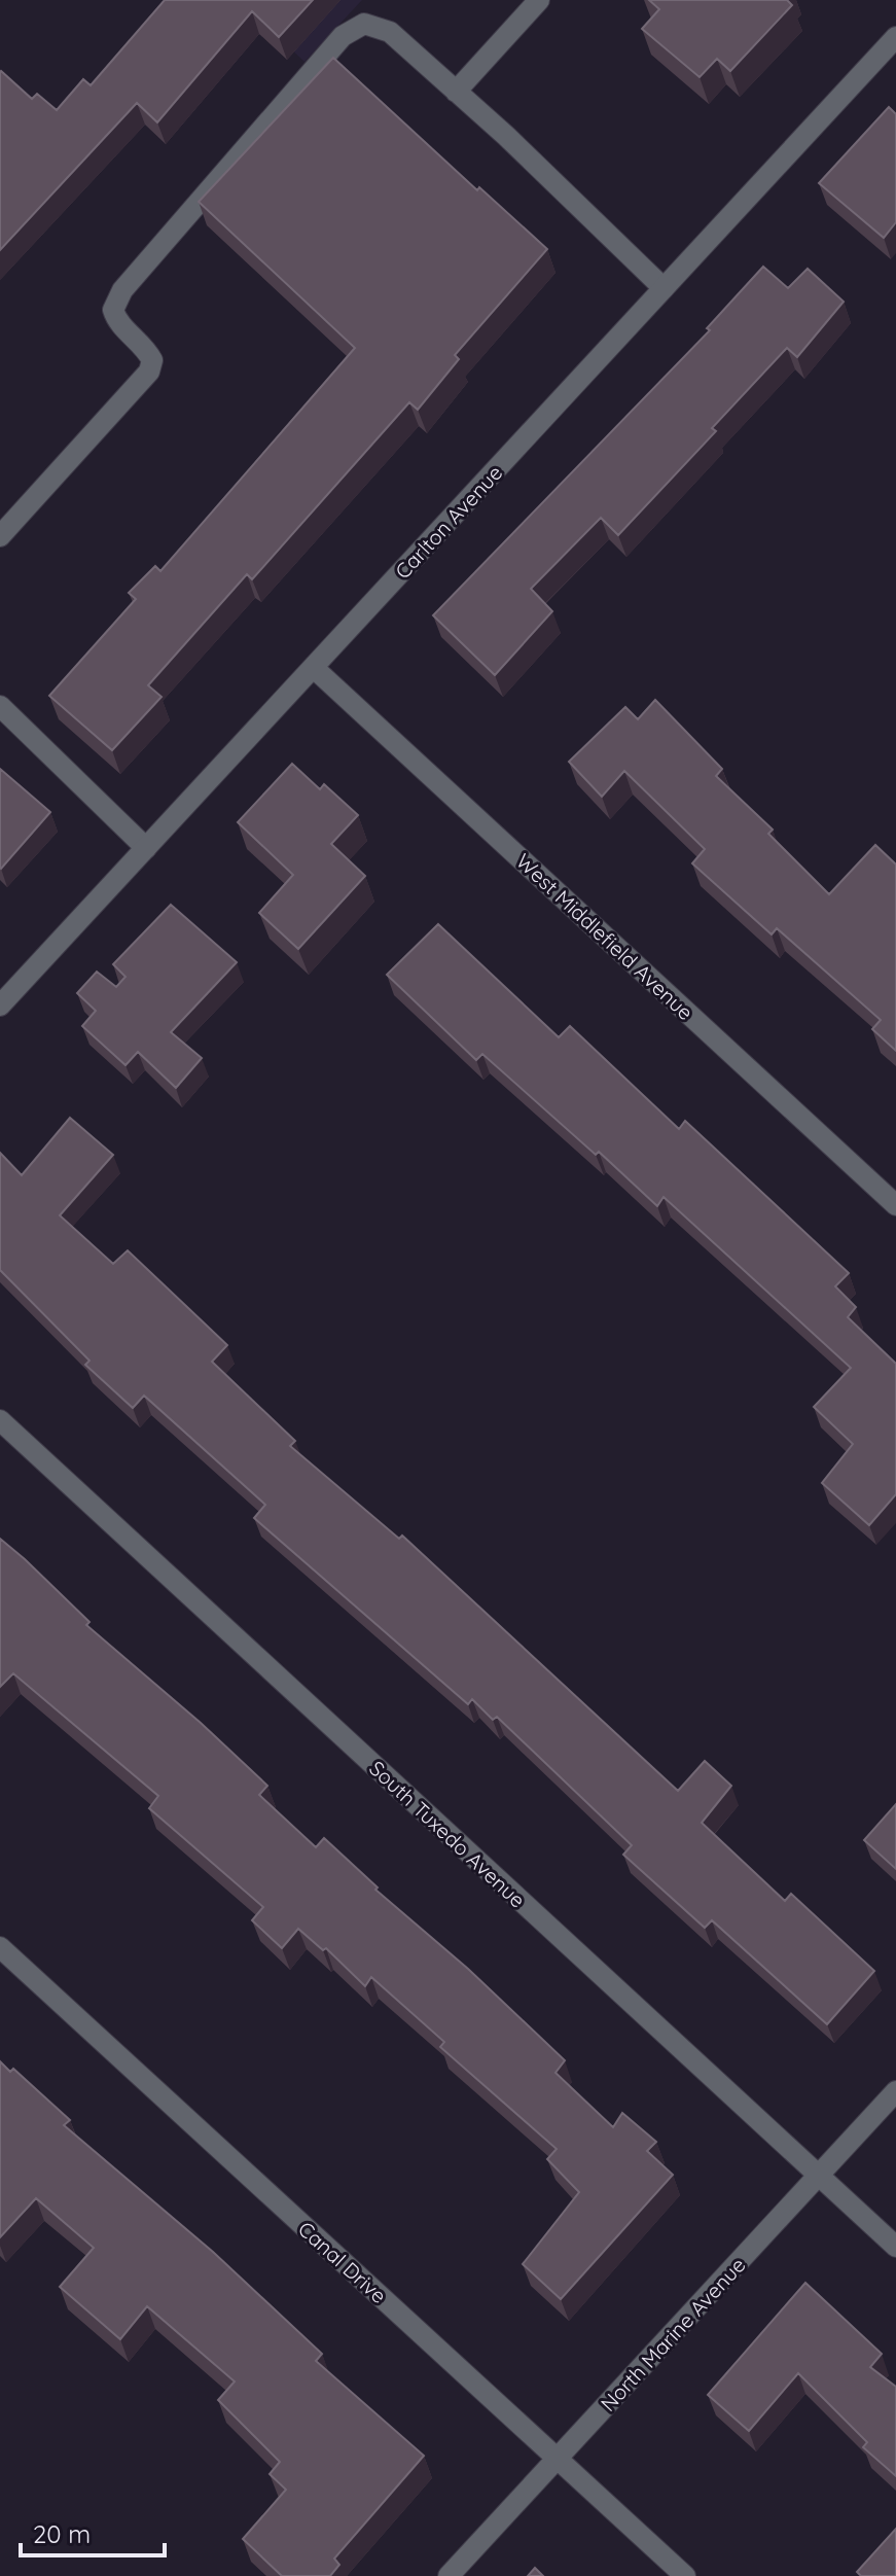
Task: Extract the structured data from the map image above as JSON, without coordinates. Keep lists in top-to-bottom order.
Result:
{
  "streets": {
    "street": [
      "Carlton Avenue",
      "West Middlefield Avenue",
      "South Tuxedo Avenue",
      "Canal Drive",
      "North Marine Avenue"
    ]
  },
  "crossings": [
    ["Carlton Avenue", "West Middlefield Avenue"],
    ["South Tuxedo Avenue", "North Marine Avenue"],
    ["Canal Drive", "North Marine Avenue"]
  ],
  "scale_bar": "20 m"
}
